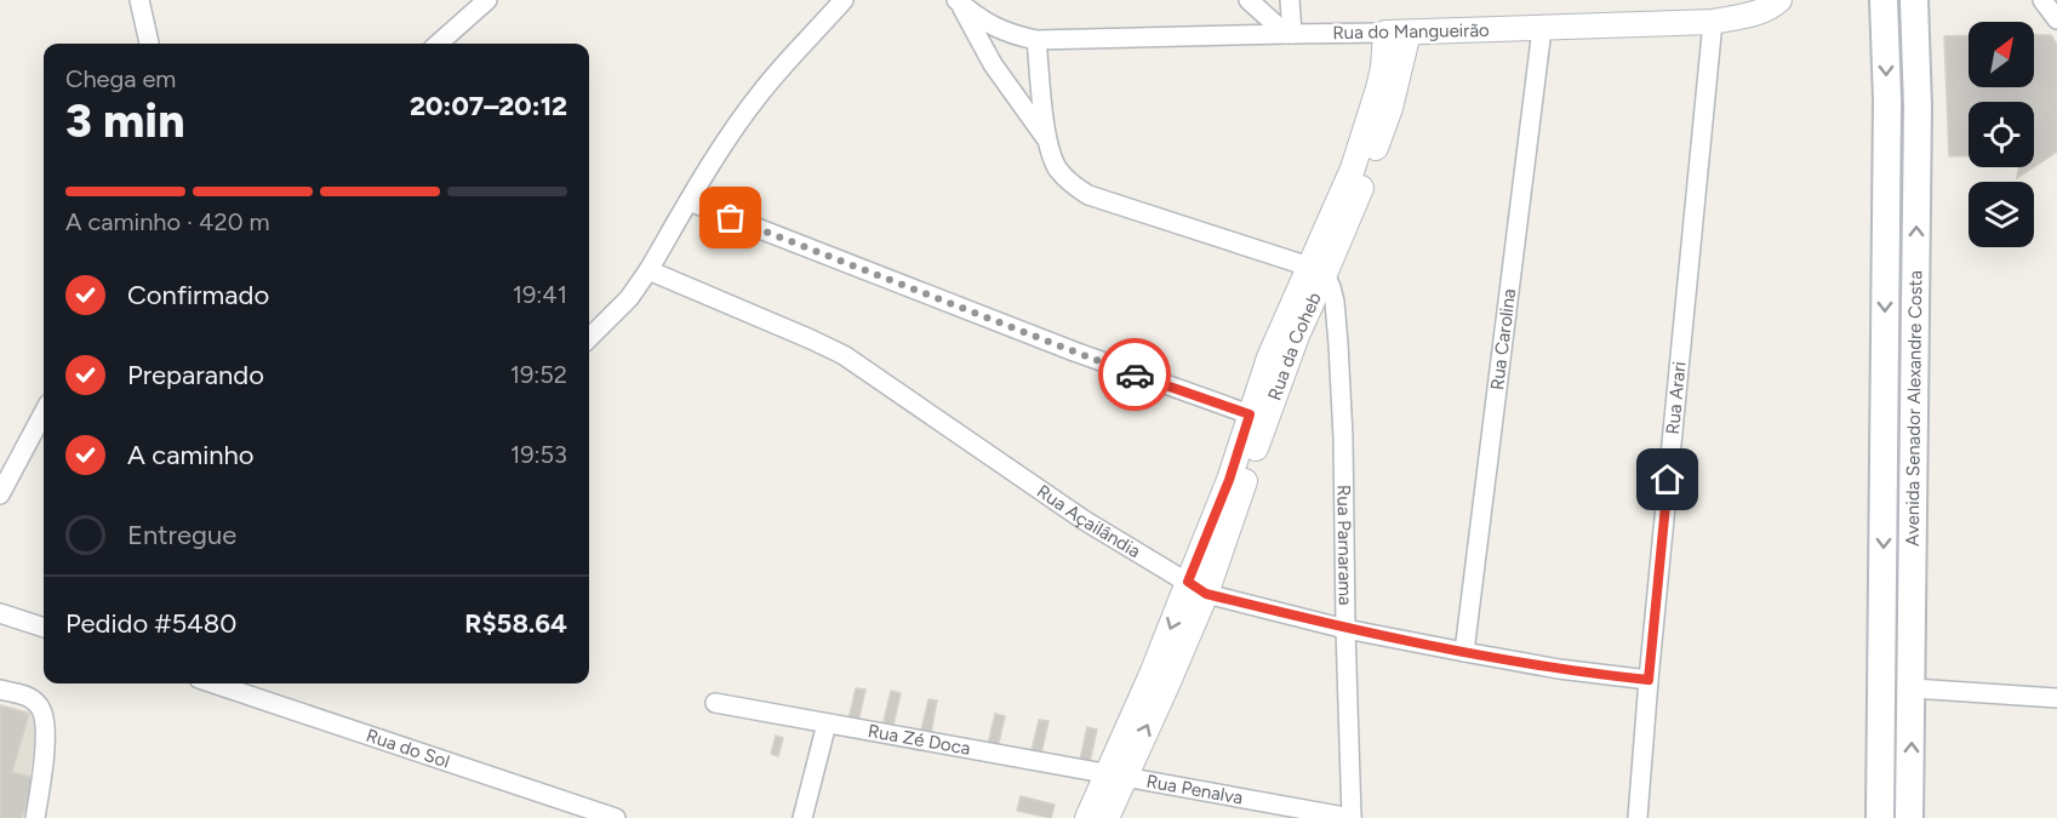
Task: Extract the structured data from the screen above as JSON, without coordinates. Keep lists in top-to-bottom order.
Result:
{
  "streets": {
    "main road": ["Avenida Senador Alexandre Costa"],
    "street": [
      "Rua do Mangueirão",
      "Rua Carolina",
      "Rua da Coheb",
      "Rua Arari",
      "Rua Açailândia",
      "Rua Parnarama",
      "Rua Zé Doca",
      "Rua do Sol",
      "Rua Penalva"
    ]
  },
  "crossings": [
    ["Rua do Mangueirão", "Rua Carolina"],
    ["Rua do Mangueirão", "Rua da Coheb"],
    ["Rua do Mangueirão", "Rua Arari"],
    ["Rua Carolina", "Rua Açailândia"],
    ["Rua da Coheb", "Rua Açailândia"],
    ["Rua da Coheb", "Rua Parnarama"],
    ["Rua da Coheb", "Rua Zé Doca"],
    ["Rua da Coheb", "Rua Penalva"],
    ["Rua Arari", "Rua Açailândia"],
    ["Rua Açailândia", "Rua Parnarama"],
    ["Rua Parnarama", "Rua Penalva"],
    ["Rua Zé Doca", "Rua Penalva"]
  ],
  "north": "top right",
  "page": {
    "heading": ["3 min", "Chega em", "20:07–20:12"],
    "panel": ["Pedido #5480", "R$58.64"],
    "bar": "A caminho · 420 m",
    "list": [
      ["Confirmado", "19:41"],
      ["Preparando", "19:52"],
      ["A caminho", "19:53"],
      "Entregue"
    ]
  }
}
